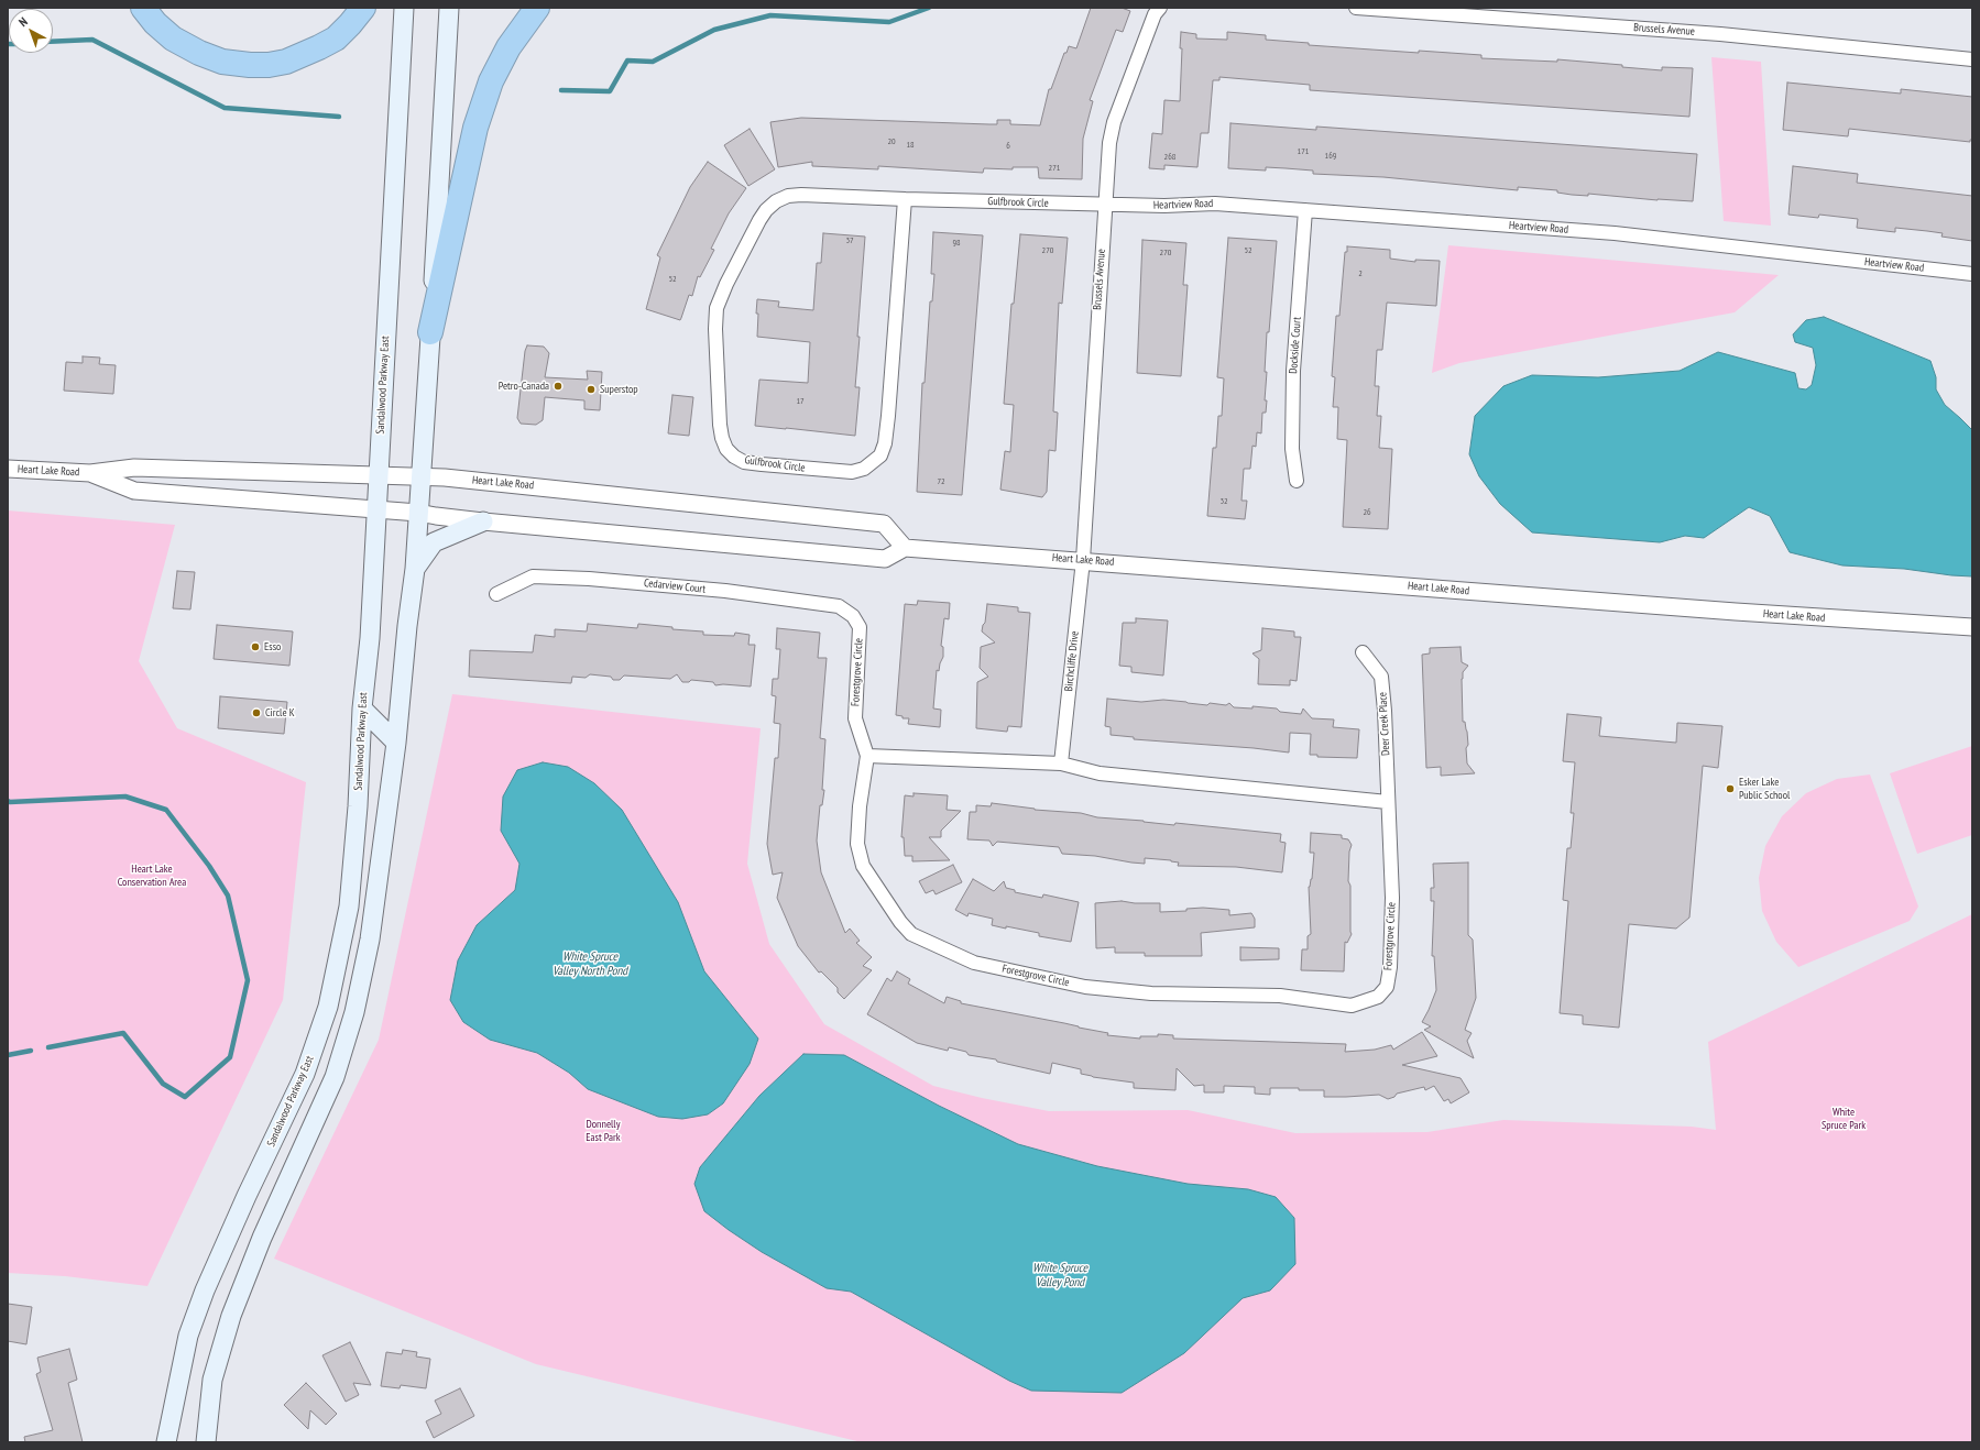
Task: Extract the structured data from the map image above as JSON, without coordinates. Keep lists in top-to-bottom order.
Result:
{
  "streets": {
    "main road": ["Sandalwood Parkway East"],
    "street": [
      "Brussels Avenue",
      "Gulfbrook Circle",
      "Heartview Road",
      "Dockside Court",
      "Heart Lake Road",
      "Cedarview Court",
      "Birchcliffe Drive",
      "Forestgrove Circle",
      "Deer Creek Place"
    ]
  },
  "crossings": [
    ["Brussels Avenue", "Gulfbrook Circle"],
    ["Brussels Avenue", "Heartview Road"],
    ["Brussels Avenue", "Heart Lake Road"],
    ["Brussels Avenue", "Birchcliffe Drive"],
    ["Gulfbrook Circle", "Heartview Road"],
    ["Heartview Road", "Dockside Court"],
    ["Sandalwood Parkway East", "Heart Lake Road"],
    ["Heart Lake Road", "Birchcliffe Drive"],
    ["Cedarview Court", "Forestgrove Circle"],
    ["Forestgrove Circle", "Deer Creek Place"]
  ],
  "water": ["White Spruce Valley North Pond", "White Spruce Valley Pond"],
  "parks": ["Heart Lake Conservation Area", "White Spruce Park", "Donnelly East Park"],
  "places": [
    "Petro-Canada",
    "Superstop",
    "Esso",
    "Circle K",
    "Esker Lake Public School"
  ],
  "house_numbers": [
    "20",
    "18",
    "6",
    "171",
    "169",
    "268",
    "271",
    "37",
    "98",
    "270",
    "52",
    "270",
    "2",
    "52",
    "17",
    "72",
    "32",
    "26"
  ],
  "north": "top left"
}
